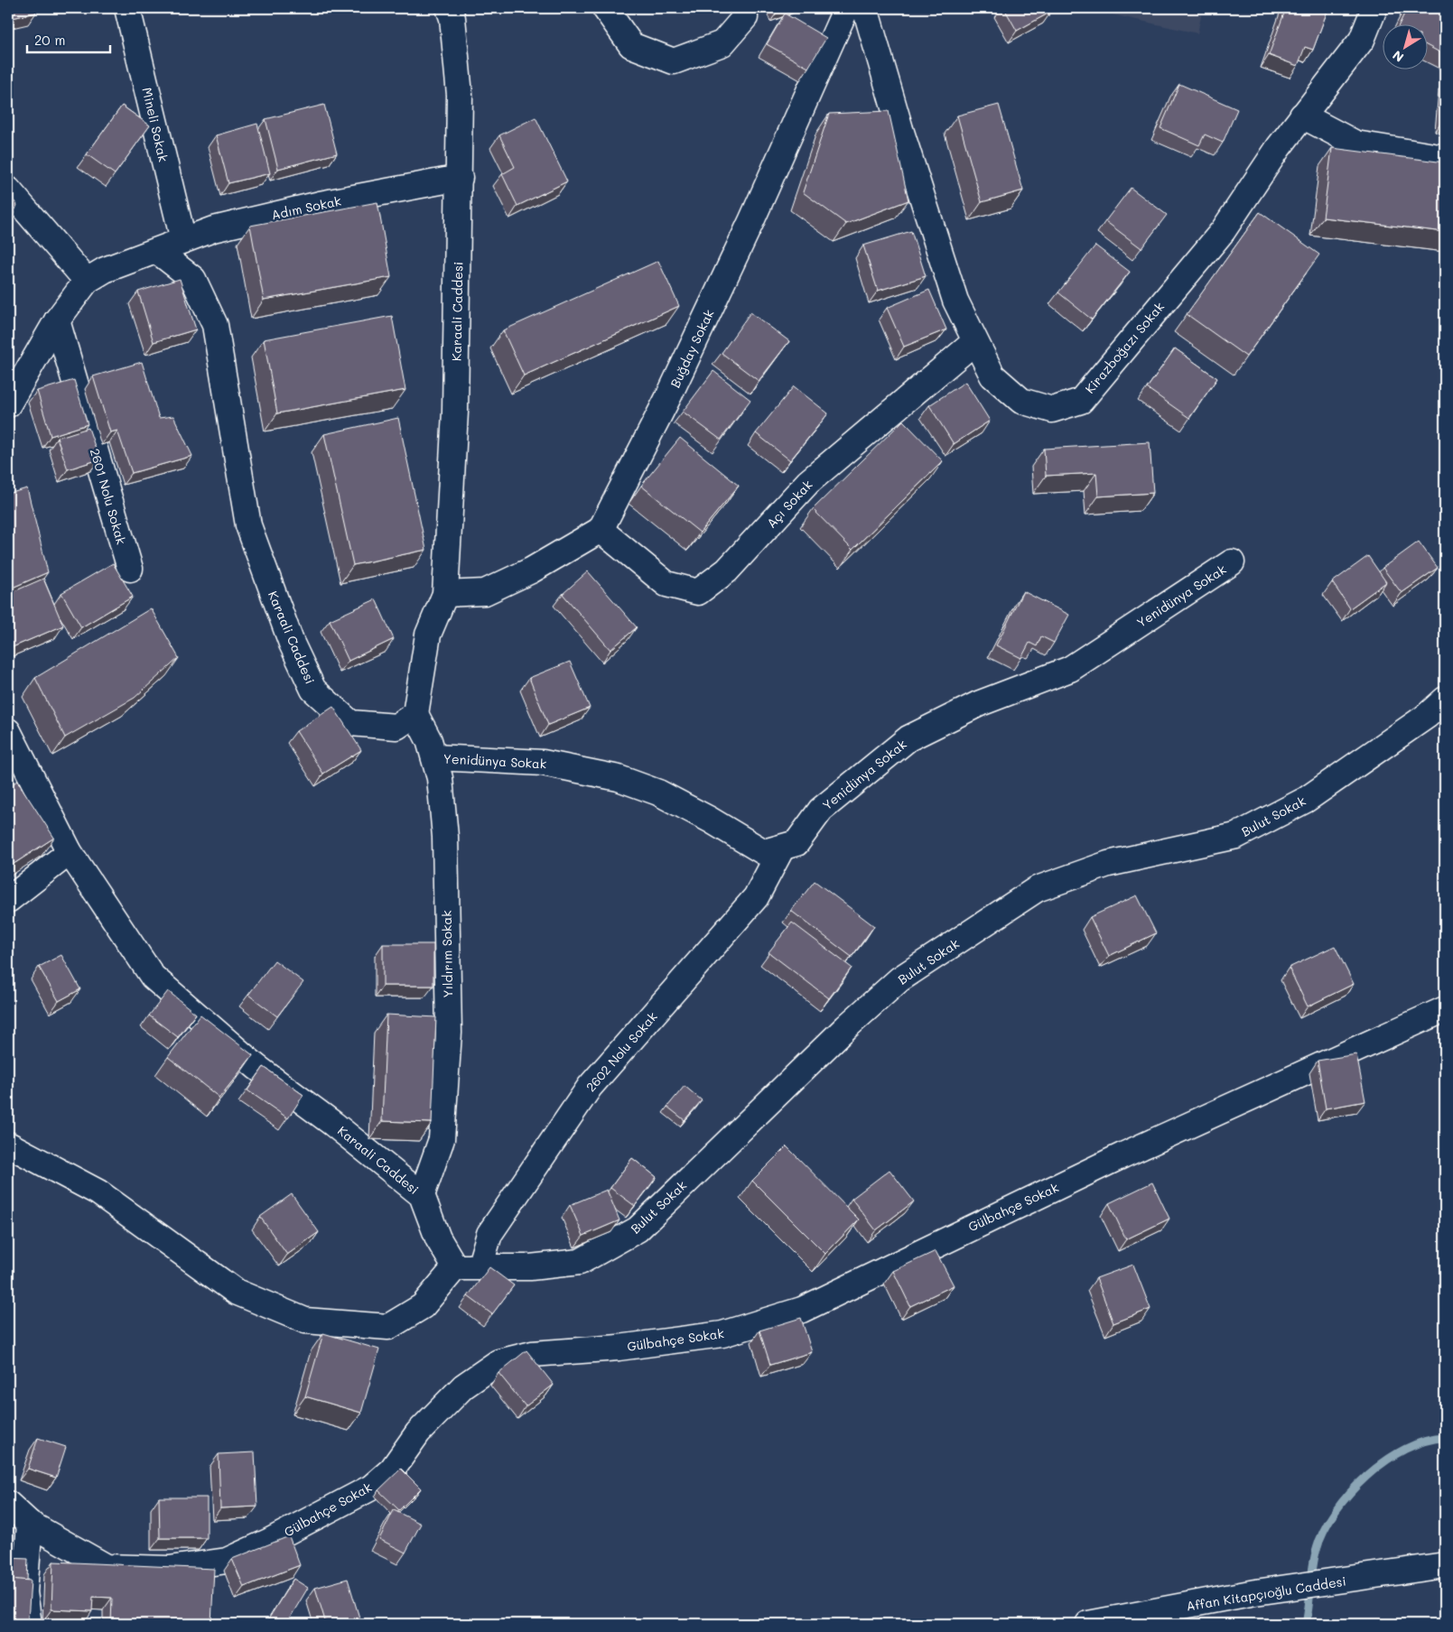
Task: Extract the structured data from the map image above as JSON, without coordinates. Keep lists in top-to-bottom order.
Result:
{
  "streets": {
    "street": [
      "Mineli Sokak",
      "Adım Sokak",
      "Karaali Caddesi",
      "Kirazboğazı Sokak",
      "Buğday Sokak",
      "2601 Nolu Sokak",
      "Açı Sokak",
      "Yenidünya Sokak",
      "Bulut Sokak",
      "Yıldırım Sokak",
      "2602 Nolu Sokak",
      "Gülbahçe Sokak",
      "Affan Kitapçıoğlu Caddesi"
    ]
  },
  "crossings": [
    ["Mineli Sokak", "Adım Sokak"],
    ["Adım Sokak", "Karaali Caddesi"],
    ["Karaali Caddesi", "Bulut Sokak"],
    ["Karaali Caddesi", "Yıldırım Sokak"],
    ["Kirazboğazı Sokak", "Açı Sokak"],
    ["Buğday Sokak", "Açı Sokak"],
    ["Yenidünya Sokak", "Yıldırım Sokak"],
    ["Yenidünya Sokak", "2602 Nolu Sokak"],
    ["Bulut Sokak", "2602 Nolu Sokak"]
  ],
  "scale_bar": "20 m",
  "north": "bottom left"
}
